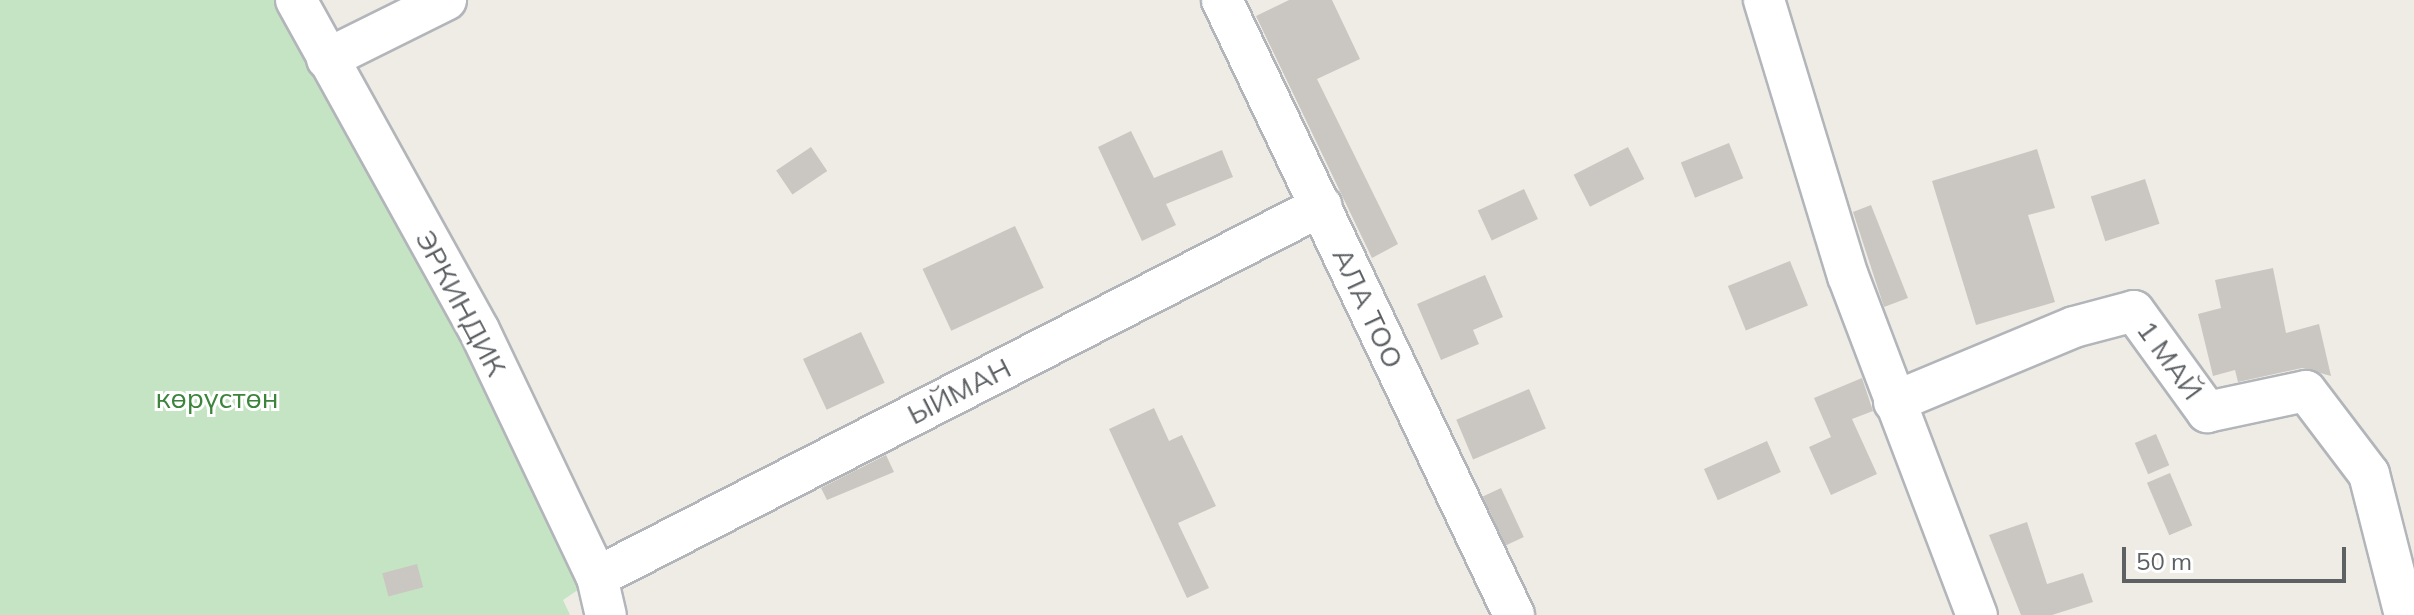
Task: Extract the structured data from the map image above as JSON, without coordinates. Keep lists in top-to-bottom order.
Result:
{
  "streets": {
    "street": [
      "ЭРКИНДИК",
      "АЛА ТОО",
      "1 МАЙ",
      "ЫЙМАН"
    ]
  },
  "crossings": [
    ["ЭРКИНДИК", "ЫЙМАН"],
    ["АЛА ТОО", "ЫЙМАН"]
  ],
  "parks": ["көрүстөн"],
  "scale_bar": "50 m"
}
